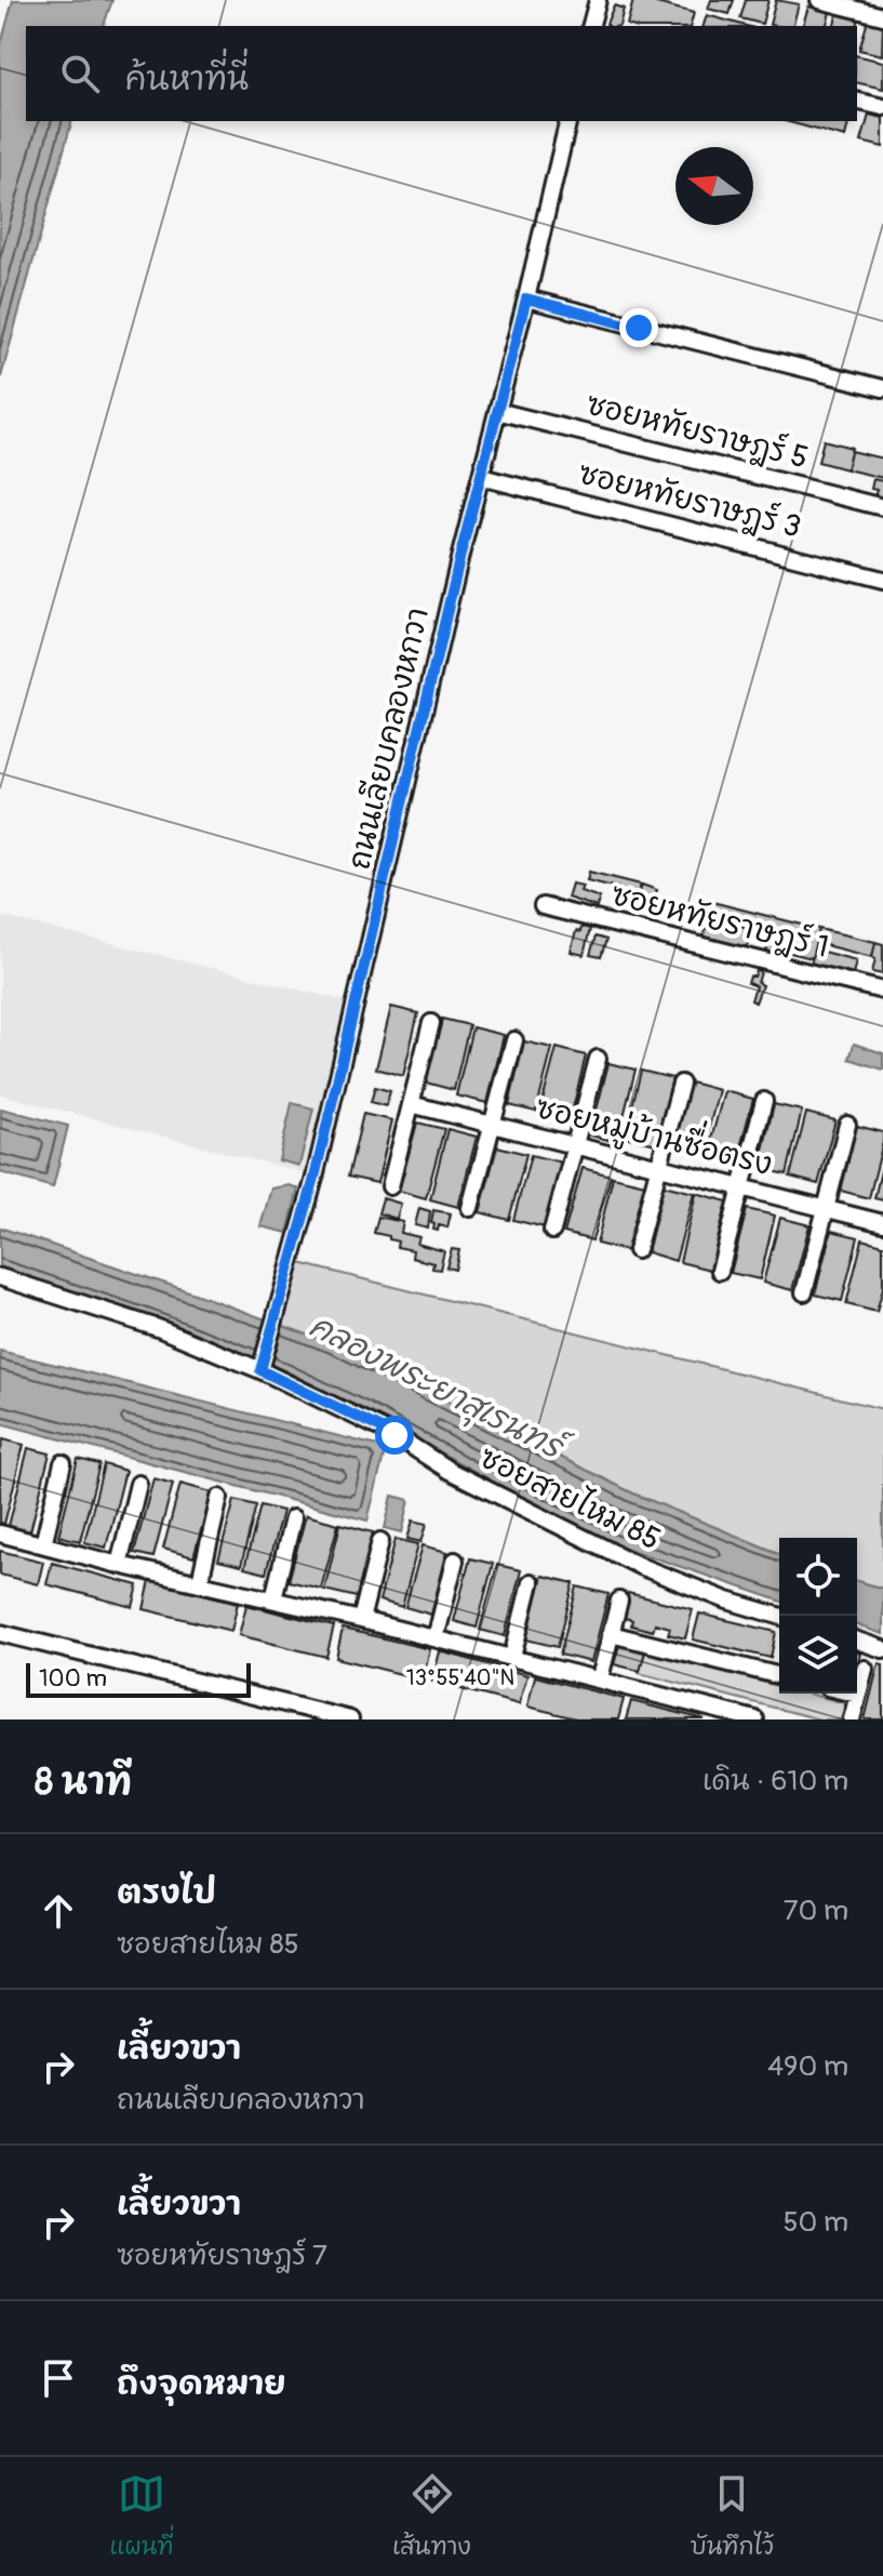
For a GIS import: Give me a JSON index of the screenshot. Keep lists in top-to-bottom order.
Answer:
{
  "streets": {
    "street": [
      "ซอยหทัยราษฎร์ 5",
      "ซอยหทัยราษฎร์ 3",
      "ถนนเลียบคลองหกวา",
      "ซอยหทัยราษฎร์ 1",
      "ซอยหมู่บ้านซื่อตรง",
      "ซอยสายไหม 85"
    ]
  },
  "crossings": [
    ["ซอยหทัยราษฎร์ 5", "ถนนเลียบคลองหกวา"],
    ["ซอยหทัยราษฎร์ 3", "ถนนเลียบคลองหกวา"],
    ["ถนนเลียบคลองหกวา", "ซอยสายไหม 85"]
  ],
  "water": ["คลองพระยาสุเรนทร์"],
  "scale_bar": "100 m",
  "north": "left",
  "page": {
    "search": "ค้นหาที่นี่",
    "scale": "100 m",
    "heading": ["8 นาที", "เดิน · 610 m"],
    "list": [
      ["ตรงไป", "ซอยสายไหม 85", "70 m"],
      ["เลี้ยวขวา", "ถนนเลียบคลองหกวา", "490 m"],
      ["เลี้ยวขวา", "ซอยหทัยราษฎร์ 7", "50 m"],
      "ถึงจุดหมาย"
    ],
    "nav": ["แผนที่", "เส้นทาง", "บันทึกไว้"]
  },
  "coordinates": ["13°55'40\"N"]
}
